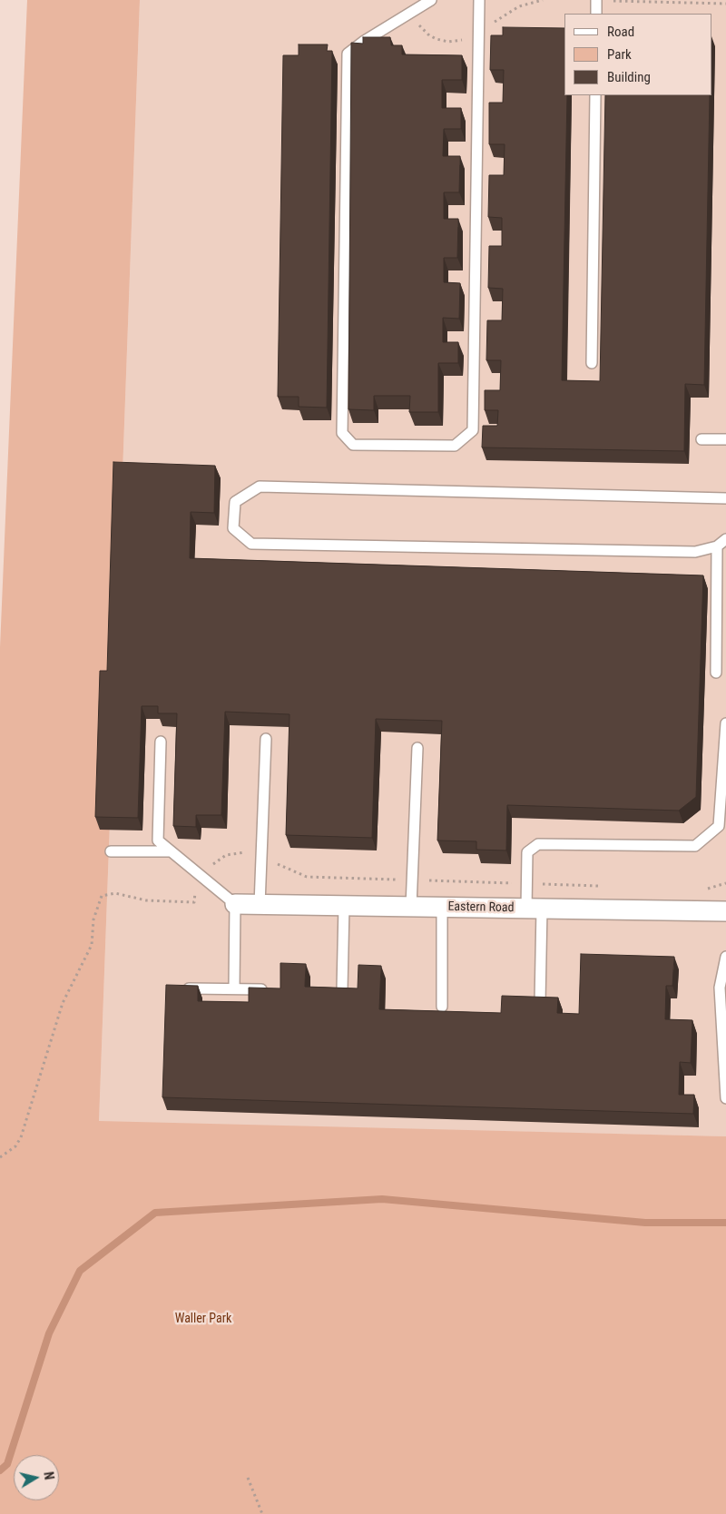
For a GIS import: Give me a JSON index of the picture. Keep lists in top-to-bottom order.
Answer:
{
  "streets": {
    "street": ["Eastern Road"]
  },
  "parks": ["Waller Park"],
  "legend": ["Road", "Park", "Building"],
  "north": "right"
}
